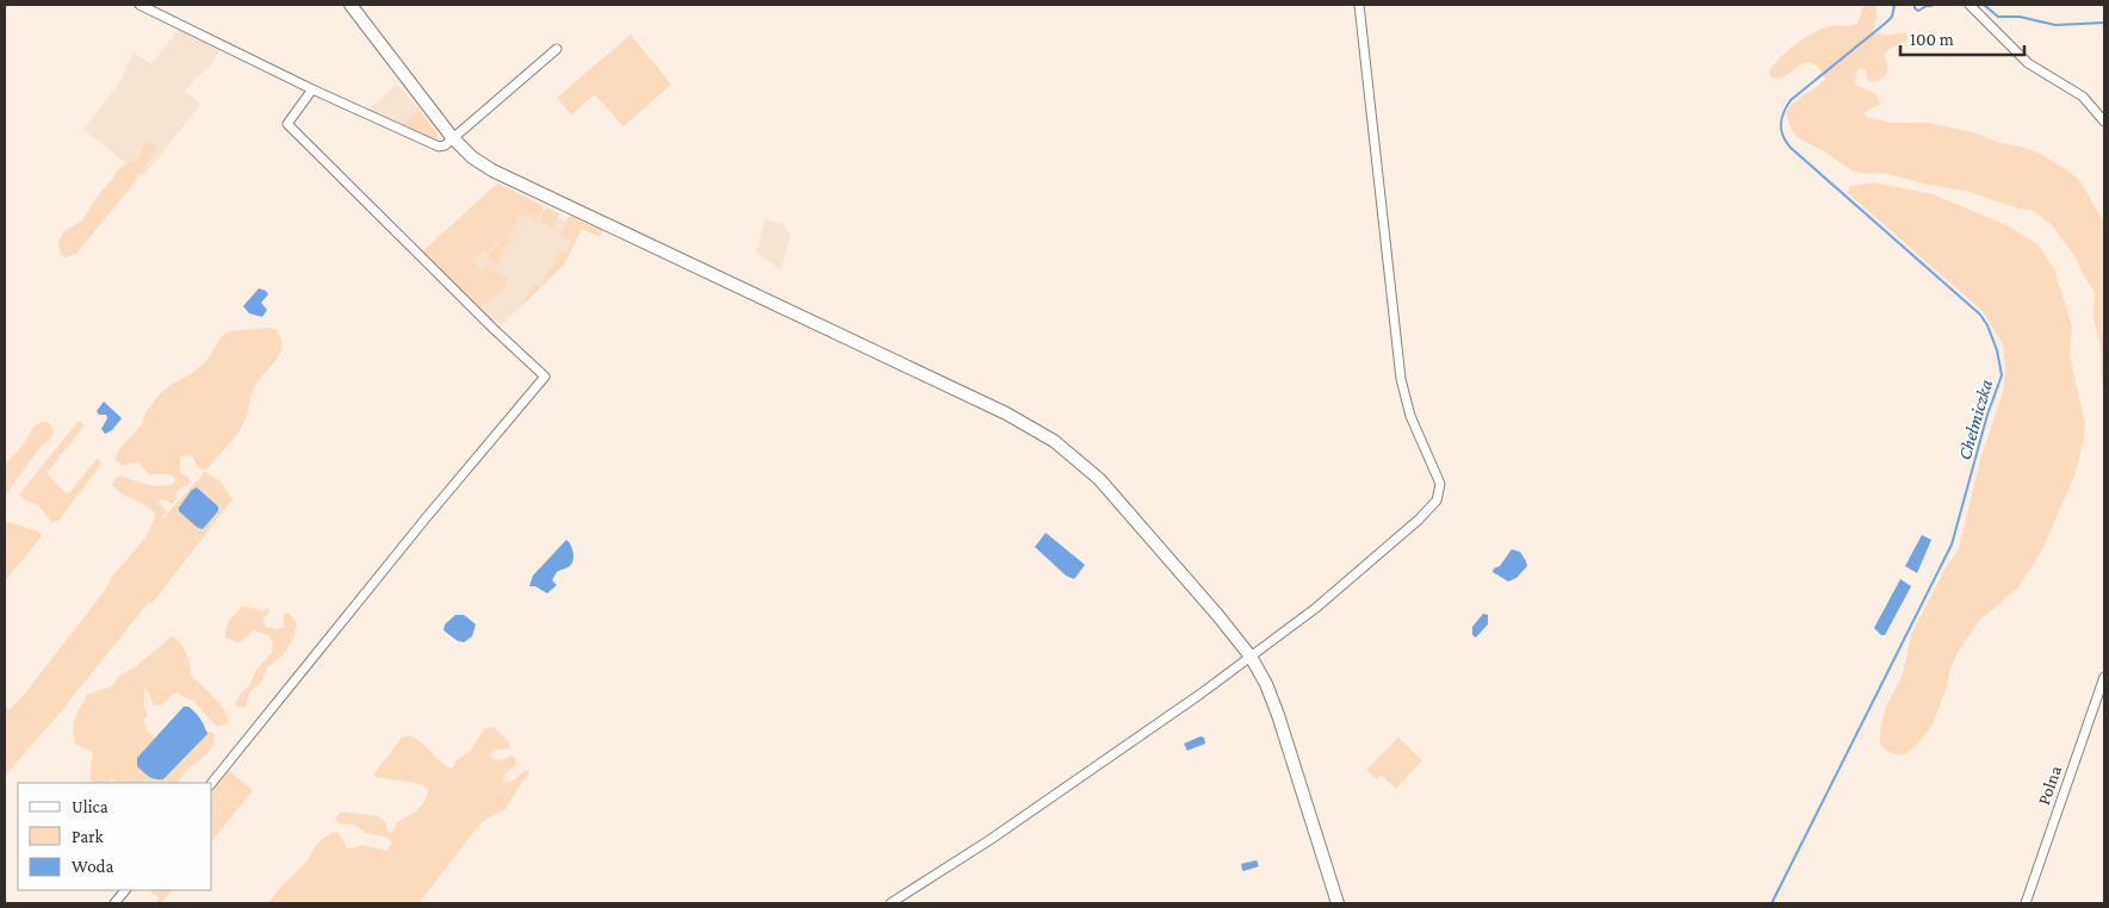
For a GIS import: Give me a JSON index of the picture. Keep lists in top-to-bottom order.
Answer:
{
  "streets": {
    "street": ["Polna"]
  },
  "water": ["Chełmiczka"],
  "legend": ["Ulica", "Park", "Woda"],
  "scale_bar": "100 m"
}
